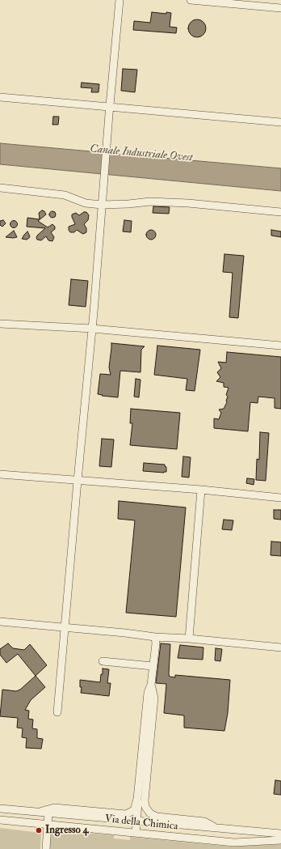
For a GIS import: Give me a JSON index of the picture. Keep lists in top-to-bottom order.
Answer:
{
  "streets": {
    "lane": ["Via della Chimica"]
  },
  "water": ["Canale Industriale Ovest"],
  "places": ["Ingresso 4"]
}
